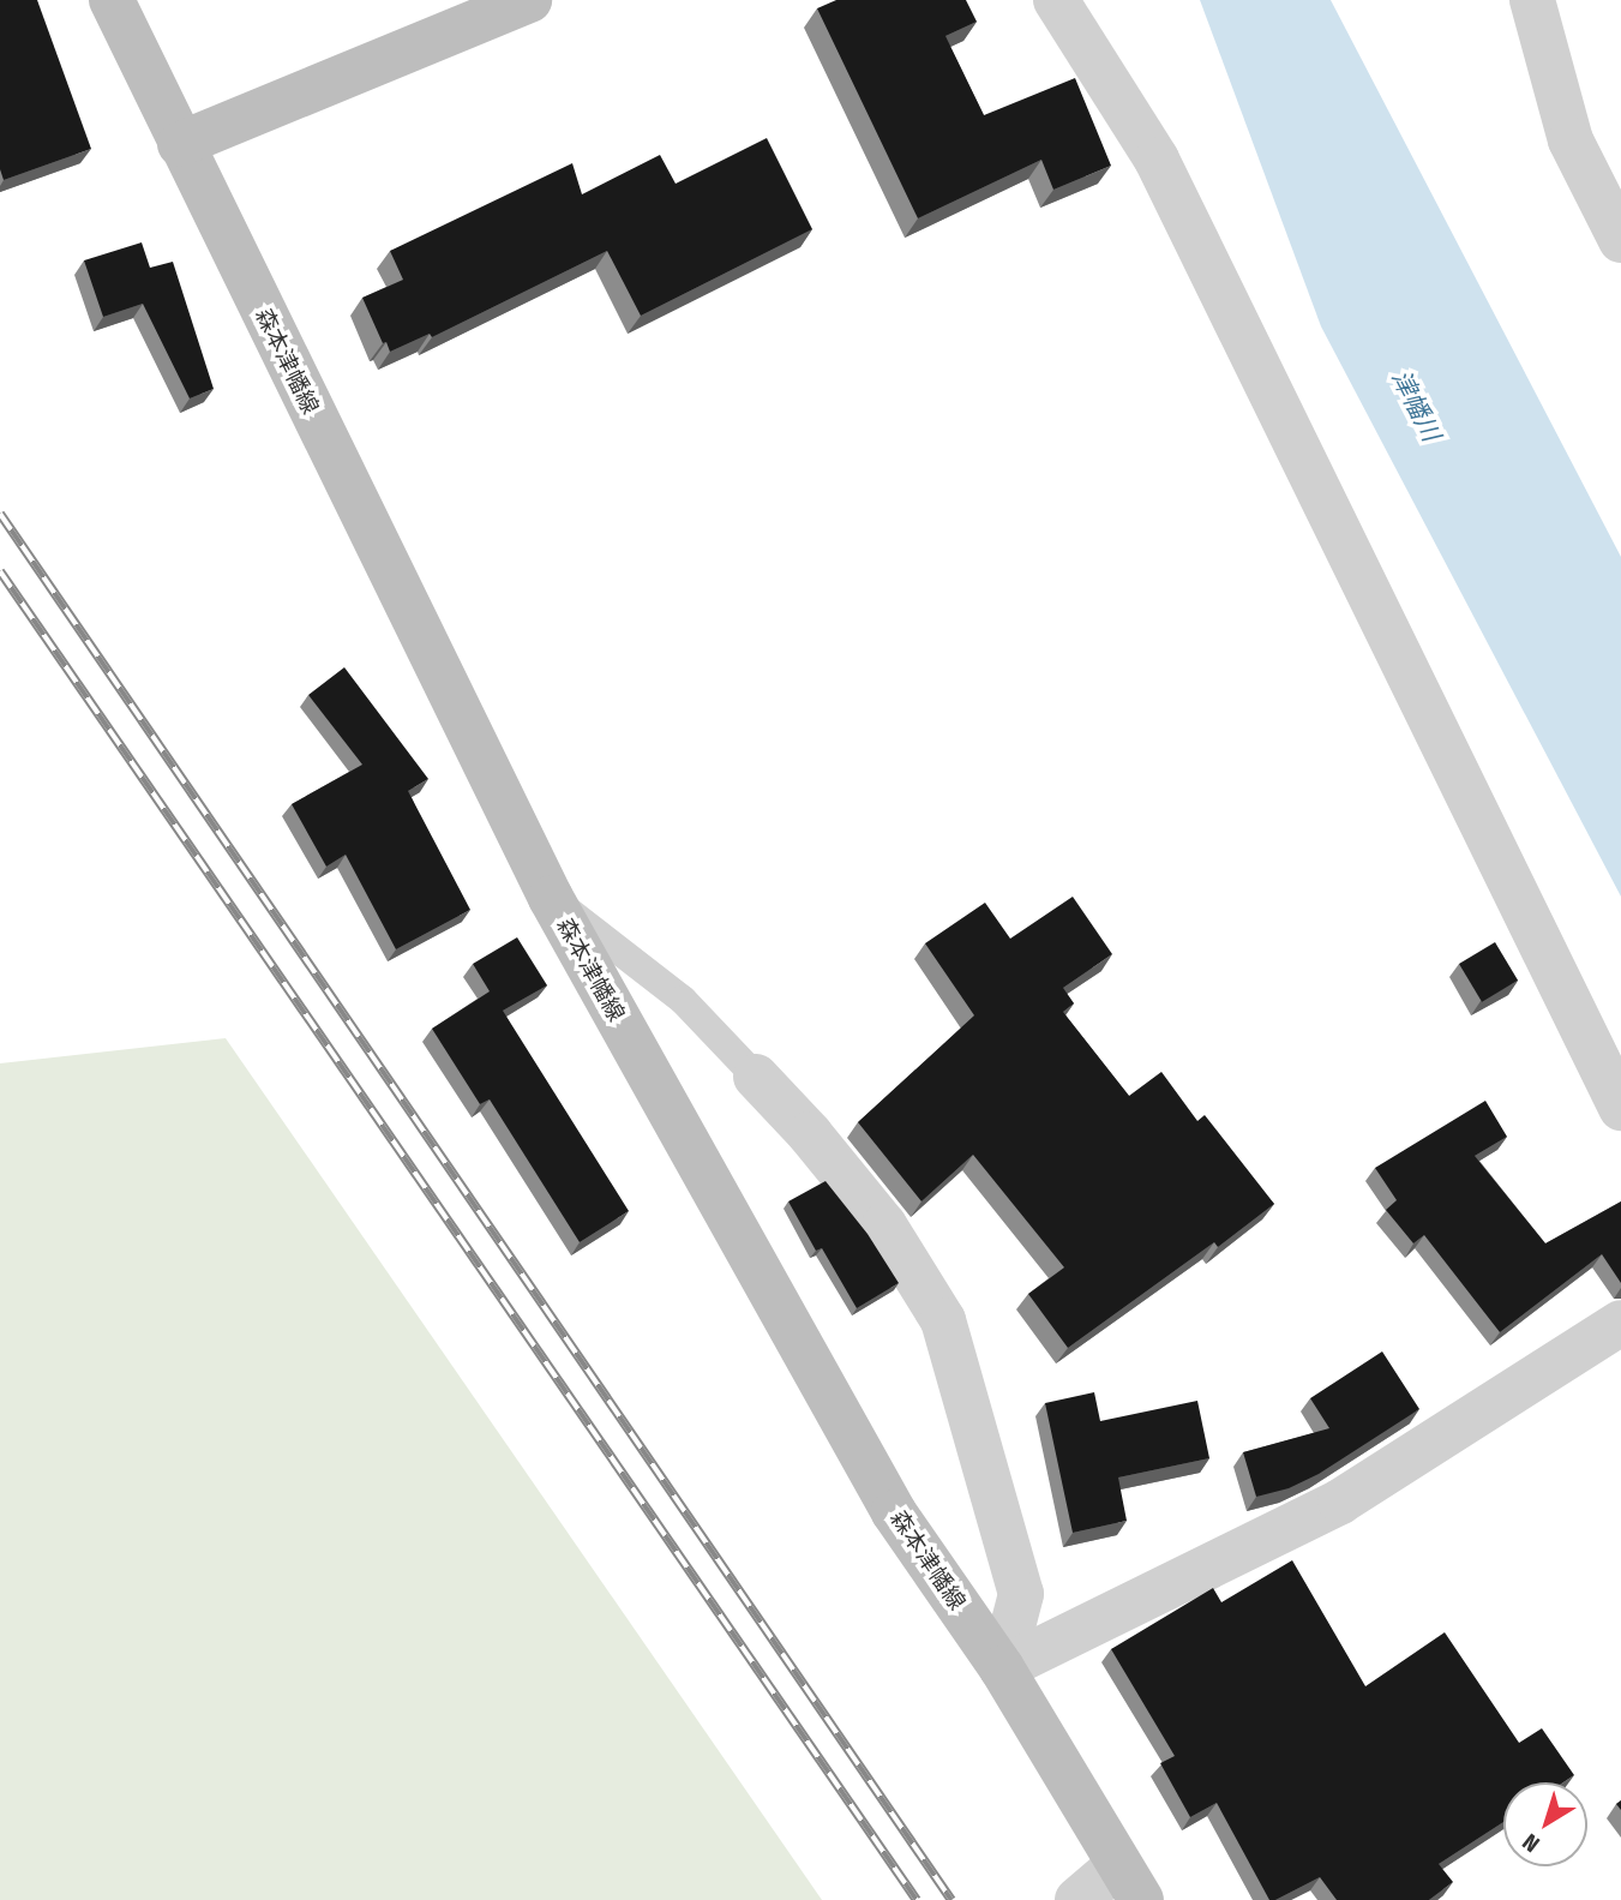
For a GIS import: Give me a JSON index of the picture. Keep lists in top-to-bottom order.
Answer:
{
  "streets": {
    "main road": ["森本津幡線"]
  },
  "water": ["津幡川"],
  "north": "bottom left"
}
